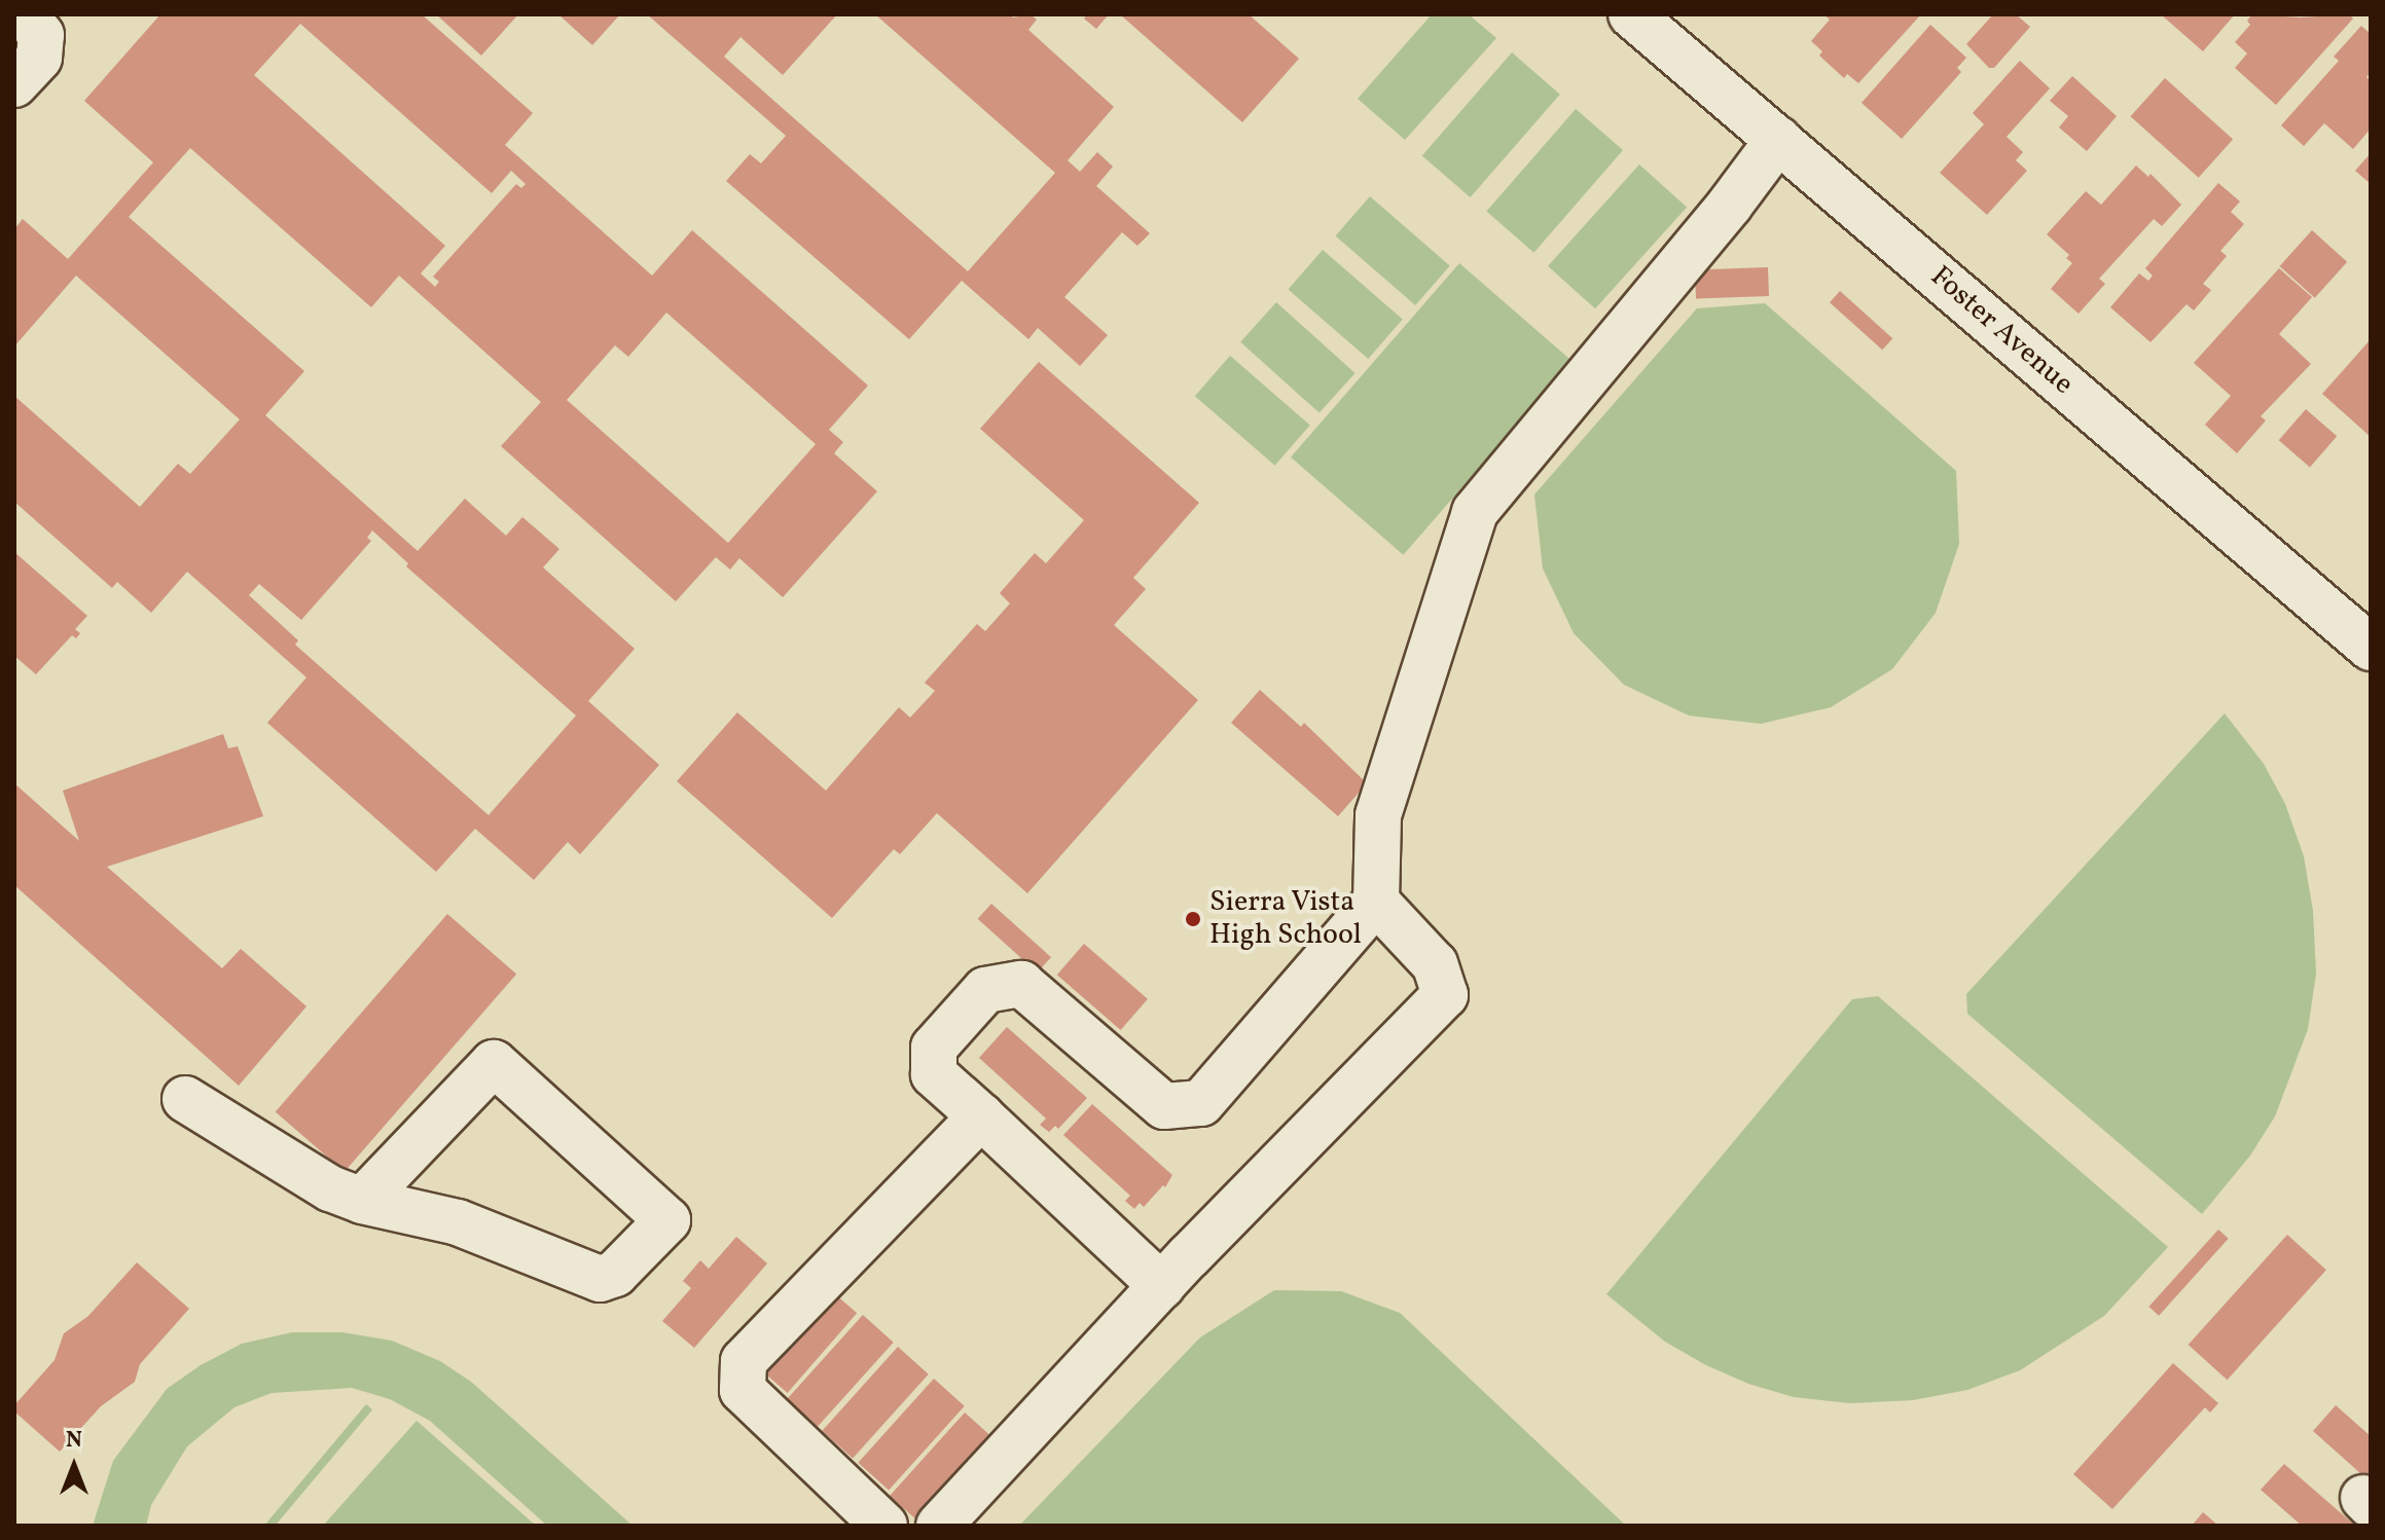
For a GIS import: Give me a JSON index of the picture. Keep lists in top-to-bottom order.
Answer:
{
  "streets": {
    "street": ["Foster Avenue"]
  },
  "places": ["Sierra Vista High School"],
  "north": "top"
}
